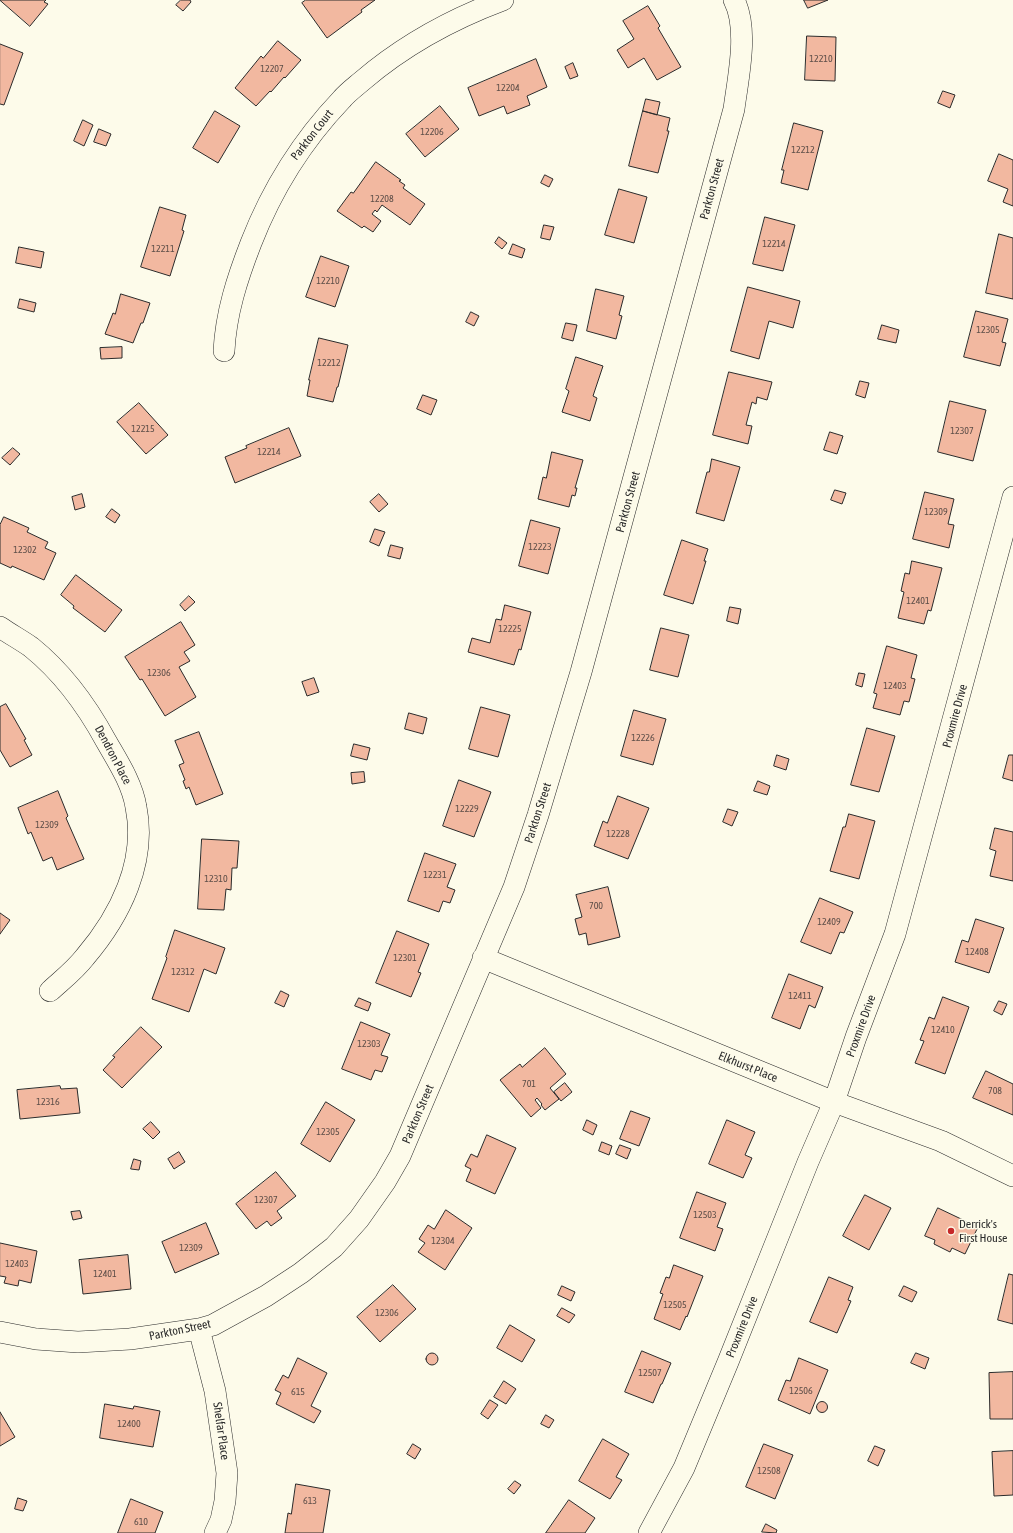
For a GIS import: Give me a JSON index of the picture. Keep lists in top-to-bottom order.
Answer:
{
  "streets": {
    "street": [
      "Parkton Court",
      "Parkton Street",
      "Proxmire Drive",
      "Dendron Place",
      "Elkhurst Place",
      "Shelfar Place"
    ]
  },
  "crossings": [
    ["Parkton Street", "Elkhurst Place"],
    ["Parkton Street", "Shelfar Place"],
    ["Proxmire Drive", "Elkhurst Place"]
  ],
  "places": ["Derrick's First House"],
  "house_numbers": [
    "12210",
    "12207",
    "12204",
    "12206",
    "12212",
    "12208",
    "12214",
    "12211",
    "12210",
    "12305",
    "12212",
    "12215",
    "12307",
    "12214",
    "12309",
    "12223",
    "12302",
    "12401",
    "12225",
    "12306",
    "12403",
    "12226",
    "12229",
    "12309",
    "12228",
    "12231",
    "12310",
    "700",
    "12409",
    "12408",
    "12301",
    "12312",
    "12411",
    "12410",
    "12303",
    "701",
    "708",
    "12316",
    "12305",
    "12307",
    "12503",
    "12304",
    "12309",
    "12403",
    "12401",
    "12505",
    "12306",
    "12507",
    "12506",
    "615",
    "12400",
    "12508",
    "613",
    "610"
  ]
}
